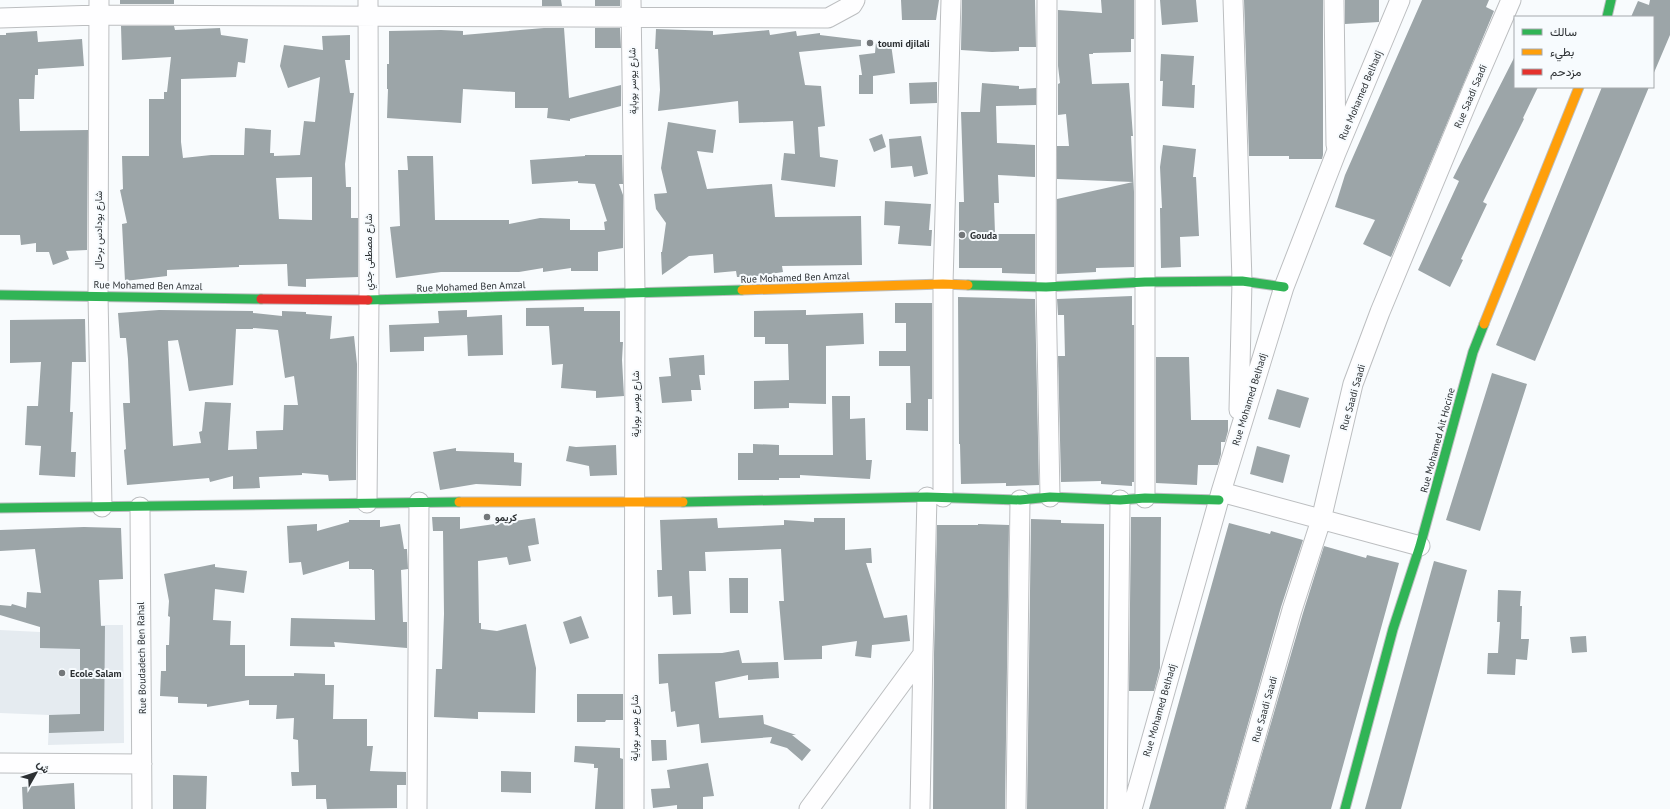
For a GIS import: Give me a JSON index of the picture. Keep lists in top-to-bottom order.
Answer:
{
  "streets": {
    "street": [
      "شارع يوسر بوباية",
      "Rue Mohamed Belhadj",
      "Rue Saadi Saadi",
      "شارع بودادس برحال",
      "شارع مصطفى جدي",
      "Rue Mohamed Ben Amzal",
      "Rue Mohamed Ait Hocine",
      "Rue Boudadech Ben Rahal"
    ]
  },
  "crossings": [
    ["شارع يوسر بوباية", "Rue Mohamed Ben Amzal"],
    ["Rue Mohamed Belhadj", "Rue Mohamed Ben Amzal"],
    ["شارع بودادس برحال", "Rue Mohamed Ben Amzal"],
    ["شارع مصطفى جدي", "Rue Mohamed Ben Amzal"]
  ],
  "places": [
    "toumi djilali",
    "Gouda",
    "كريمو",
    "Ecole Salam"
  ],
  "legend": ["سالك", "بطيء", "مزدحم"],
  "north": "top right"
}
